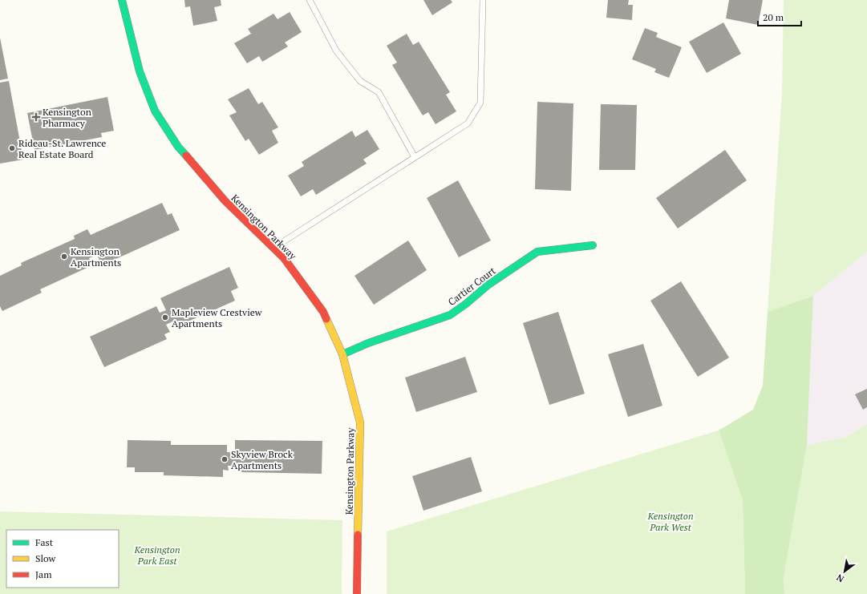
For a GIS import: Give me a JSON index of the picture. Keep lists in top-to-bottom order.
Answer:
{
  "streets": {
    "street": ["Kensington Parkway", "Cartier Court"]
  },
  "crossings": [
    ["Kensington Parkway", "Cartier Court"]
  ],
  "parks": ["Kensington Park West", "Kensington Park East"],
  "places": {
    "health": ["Kensington Pharmacy"],
    "other": [
      "Rideau-St. Lawrence Real Estate Board",
      "Kensington Apartments",
      "Mapleview Crestview Apartments",
      "Skyview Brock Apartments"
    ]
  },
  "legend": ["Fast", "Slow", "Jam"],
  "scale_bar": "20 m",
  "north": "bottom left"
}
